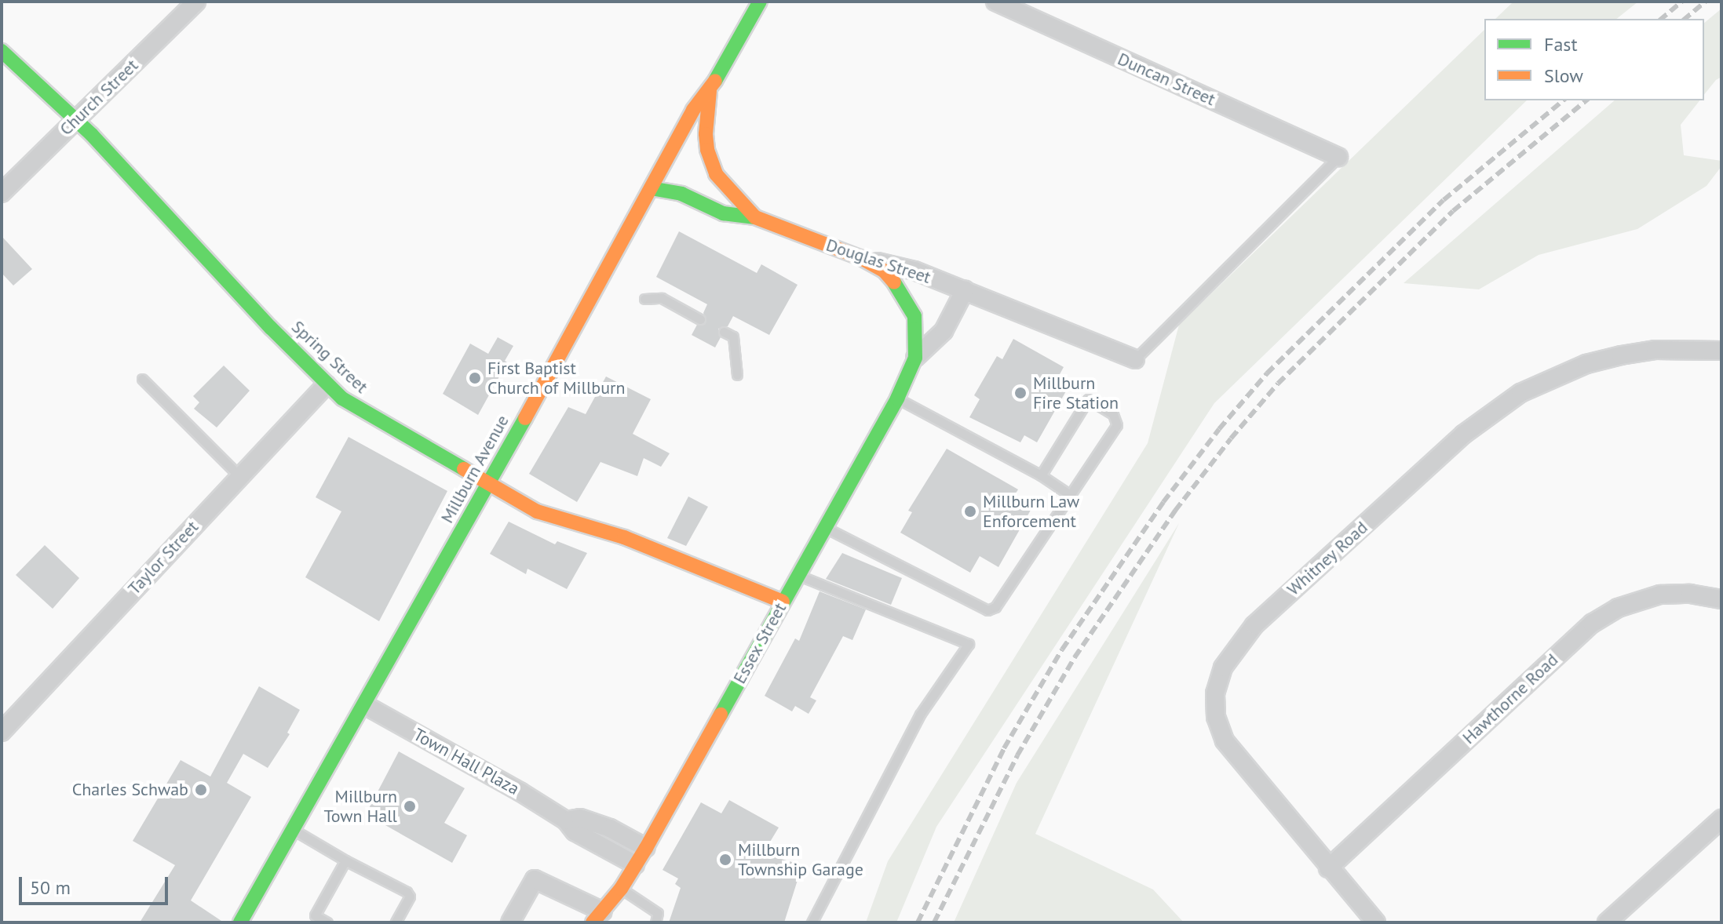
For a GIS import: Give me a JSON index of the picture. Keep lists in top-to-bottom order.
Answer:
{
  "streets": {
    "main road": [
      "Douglas Street",
      "Spring Street",
      "Millburn Avenue",
      "Essex Street"
    ],
    "street": [
      "Duncan Street",
      "Church Street",
      "Taylor Street",
      "Whitney Road",
      "Hawthorne Road",
      "Town Hall Plaza"
    ]
  },
  "crossings": [
    ["Church Street", "Spring Street"],
    ["Douglas Street", "Millburn Avenue"],
    ["Douglas Street", "Essex Street"],
    ["Spring Street", "Millburn Avenue"],
    ["Spring Street", "Taylor Street"],
    ["Spring Street", "Essex Street"],
    ["Millburn Avenue", "Town Hall Plaza"],
    ["Whitney Road", "Hawthorne Road"],
    ["Essex Street", "Town Hall Plaza"]
  ],
  "places": [
    "First Baptist Church of Millburn",
    "Millburn Fire Station",
    "Millburn Law Enforcement",
    "Charles Schwab",
    "Millburn Town Hall",
    "Millburn Township Garage"
  ],
  "legend": ["Fast", "Slow"],
  "scale_bar": "50 m"
}
